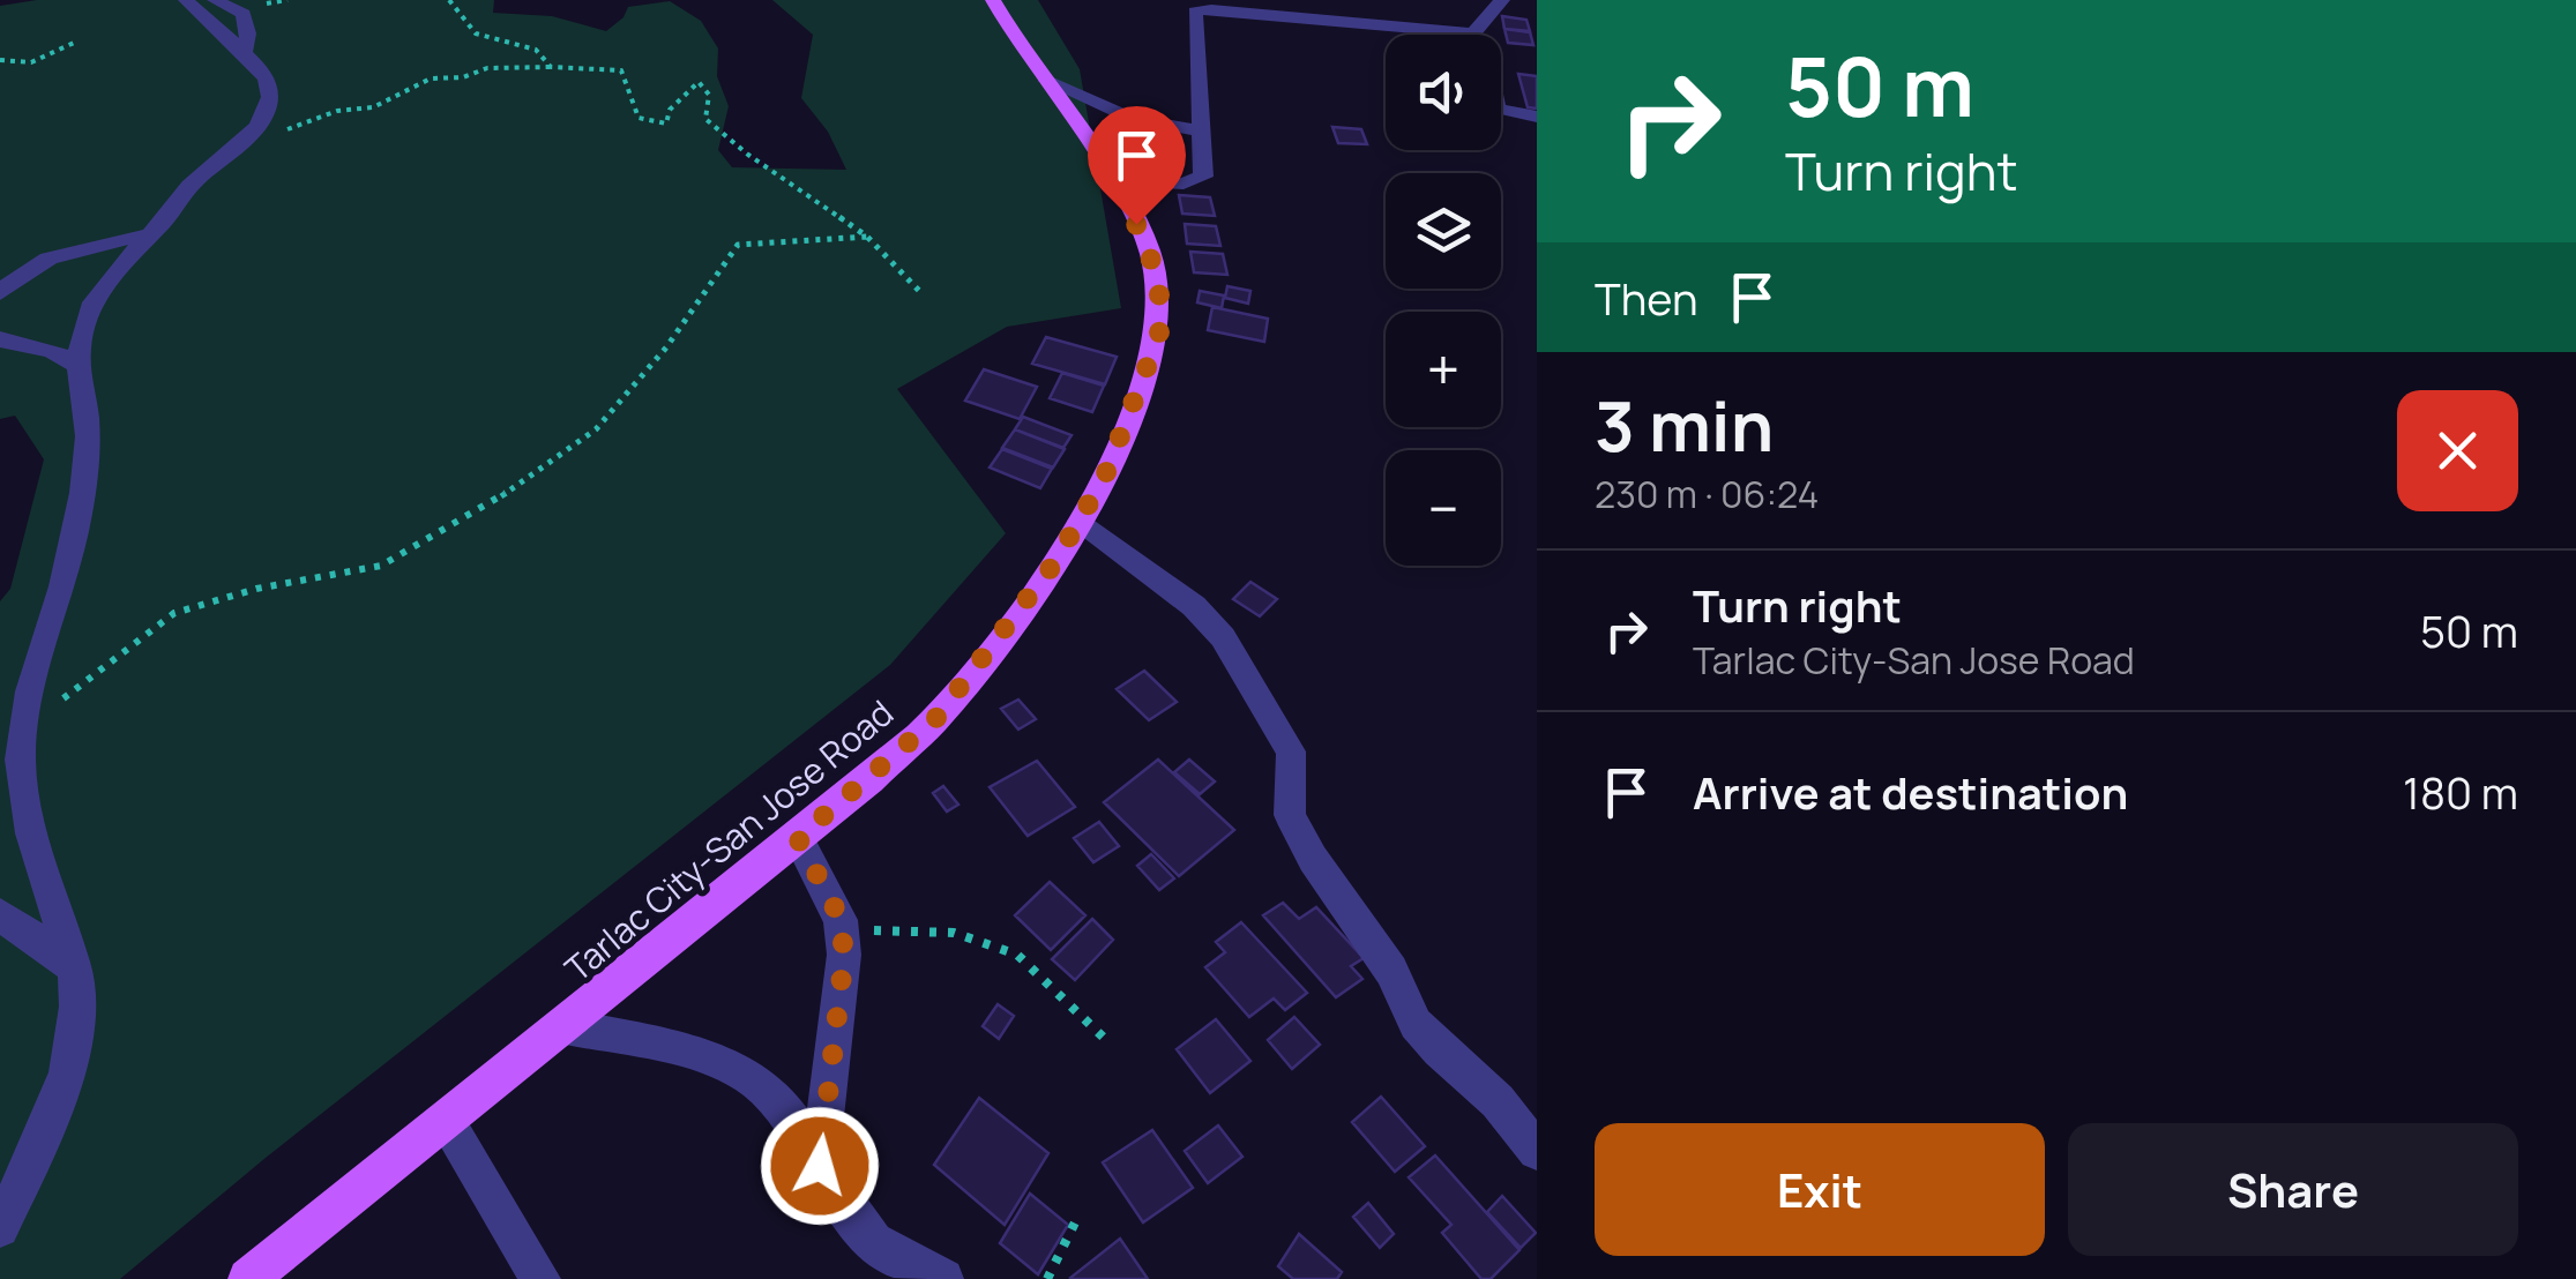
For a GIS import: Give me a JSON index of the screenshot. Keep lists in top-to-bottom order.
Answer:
{
  "streets": {
    "main road": ["Tarlac City-San Jose Road"]
  },
  "page": {
    "turn": ["50 m", "Turn right"],
    "map_buttons": ["+", "−"],
    "then": "Then",
    "heading": ["3 min", "230 m · 06:24"],
    "list": [
      {
        "name": "Turn right",
        "note": "Tarlac City-San Jose Road",
        "value": "50 m"
      },
      {
        "name": "Arrive at destination",
        "value": "180 m"
      }
    ],
    "buttons": ["Exit", "Share"]
  }
}
